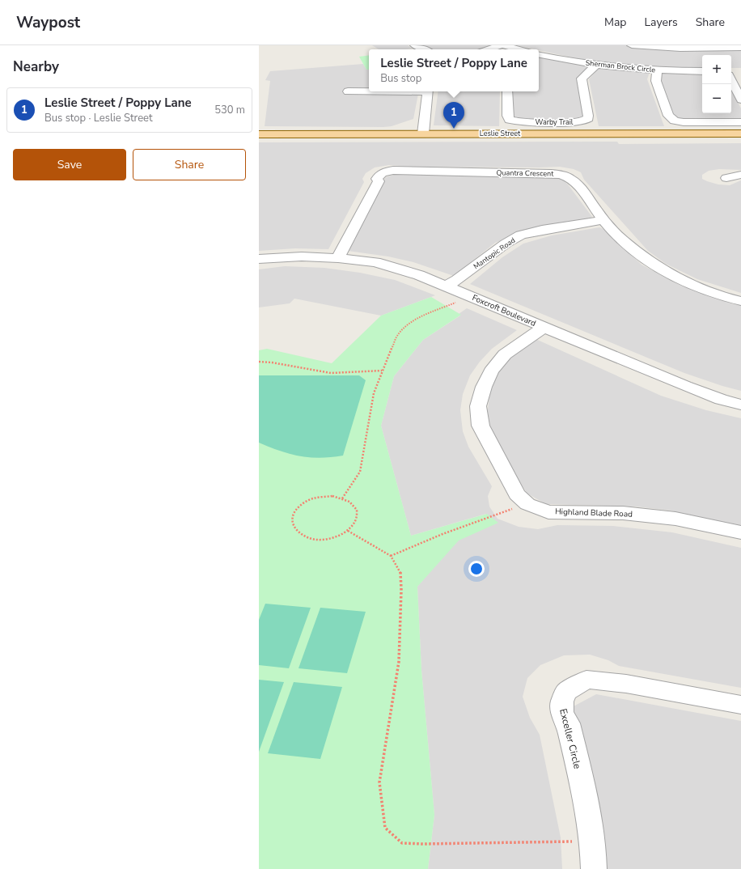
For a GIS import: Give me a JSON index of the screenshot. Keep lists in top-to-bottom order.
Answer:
{
  "streets": {
    "main road": ["Leslie Street"],
    "street": [
      "Sherman Brock Circle",
      "Warby Trail",
      "Quantra Crescent",
      "Mantopic Road",
      "Foxcroft Boulevard",
      "Highland Blade Road",
      "Exceller Circle"
    ]
  },
  "crossings": [
    ["Sherman Brock Circle", "Warby Trail"],
    ["Quantra Crescent", "Mantopic Road"],
    ["Quantra Crescent", "Foxcroft Boulevard"],
    ["Mantopic Road", "Foxcroft Boulevard"],
    ["Foxcroft Boulevard", "Highland Blade Road"]
  ],
  "page": {
    "header": "Waypost",
    "nav": ["Map", "Layers", "Share"],
    "heading": "Nearby",
    "popup": ["Leslie Street / Poppy Lane", "Bus stop"],
    "map_buttons": ["+", "−"],
    "list": [
      {
        "mark": "1",
        "name": "Leslie Street / Poppy Lane",
        "note": "Bus stop · Leslie Street",
        "value": "530 m"
      }
    ],
    "pins": "1",
    "buttons": ["Save", "Share"]
  }
}
